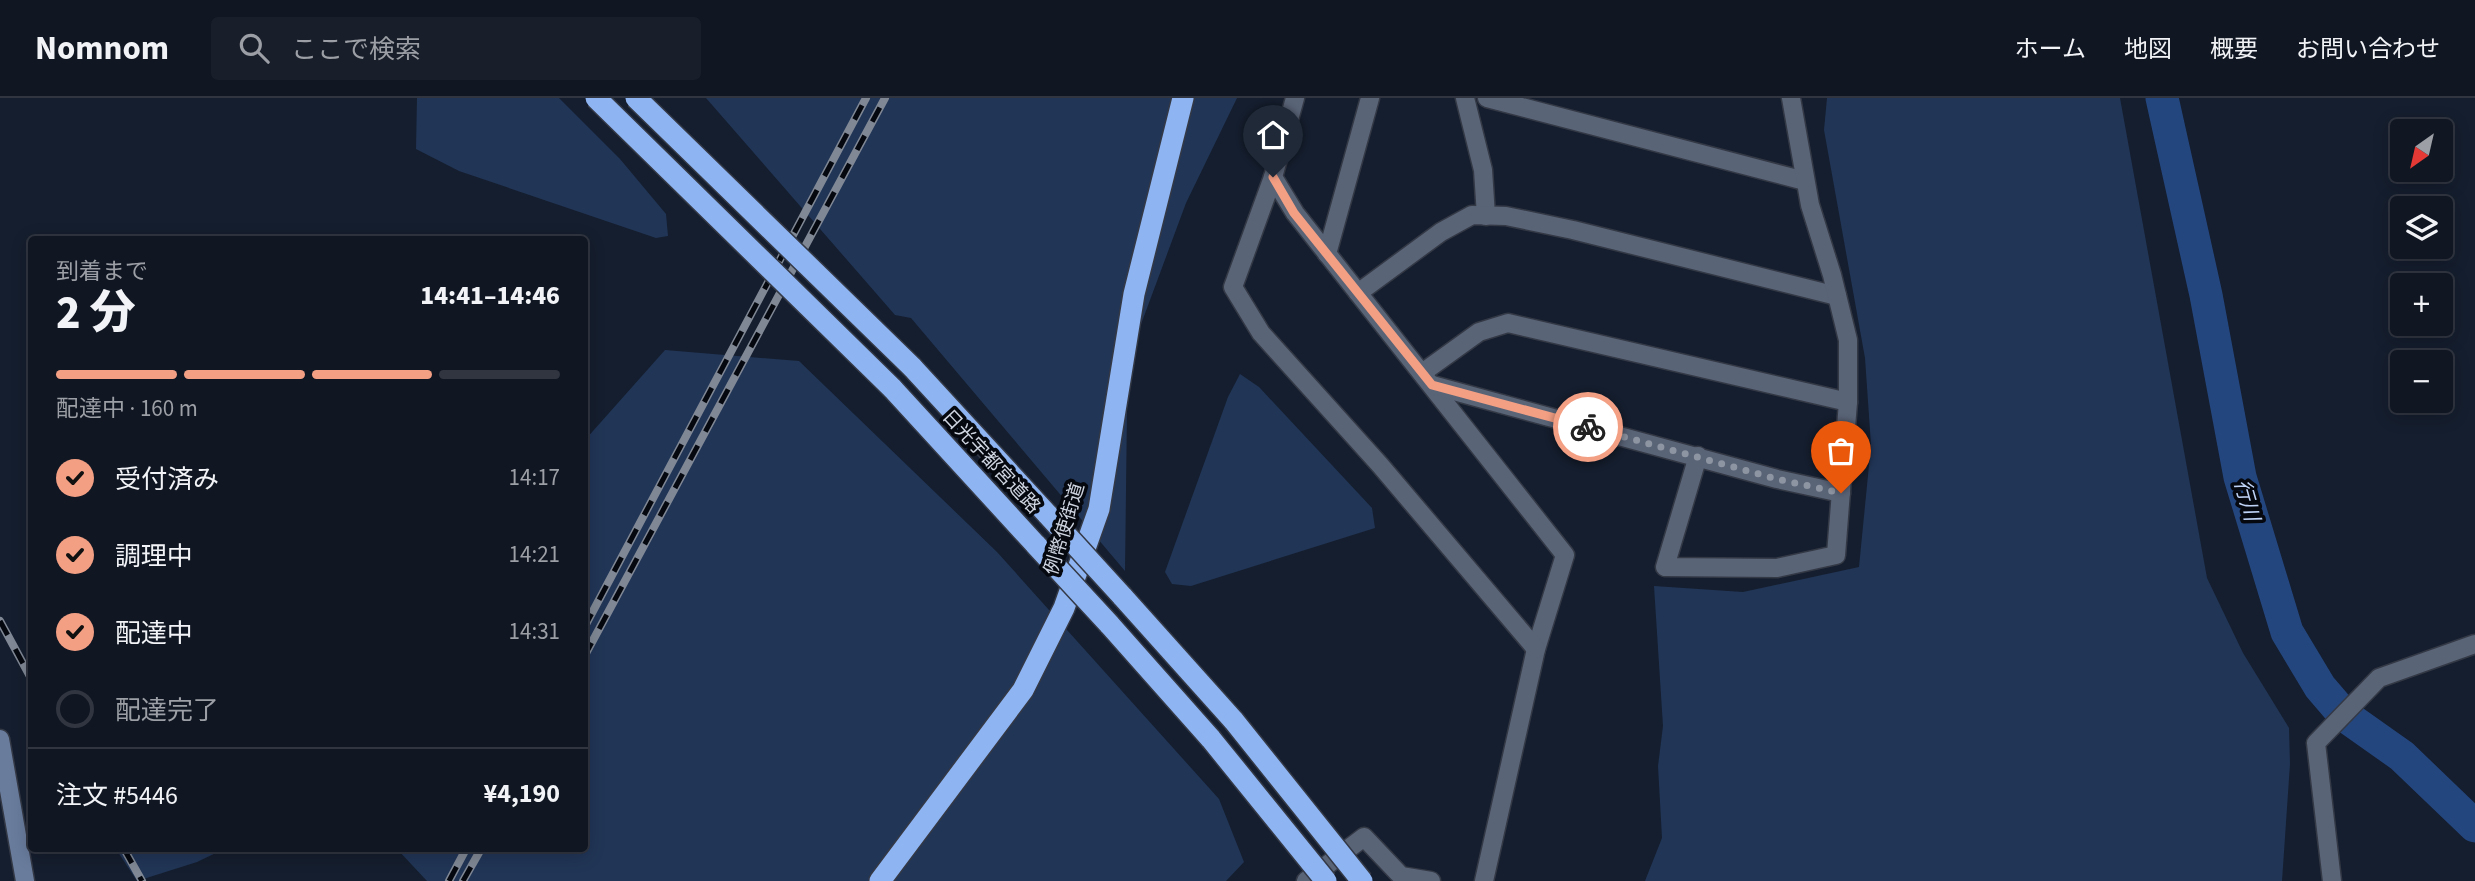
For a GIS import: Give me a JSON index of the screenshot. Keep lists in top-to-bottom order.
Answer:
{
  "streets": {
    "highway": ["日光宇都宮道路", "例幣使街道"]
  },
  "water": ["行川"],
  "north": "bottom left",
  "page": {
    "header": "Nomnom",
    "search": "ここで検索",
    "nav": [
      "ホーム",
      "地図",
      "概要",
      "お問い合わせ"
    ],
    "map_buttons": ["+", "−"],
    "heading": ["2 分", "到着まで", "14:41–14:46"],
    "panel": ["注文 #5446", "¥4,190"],
    "bar": "配達中 · 160 m",
    "list": [
      ["受付済み", "14:17"],
      ["調理中", "14:21"],
      ["配達中", "14:31"],
      "配達完了"
    ]
  }
}
